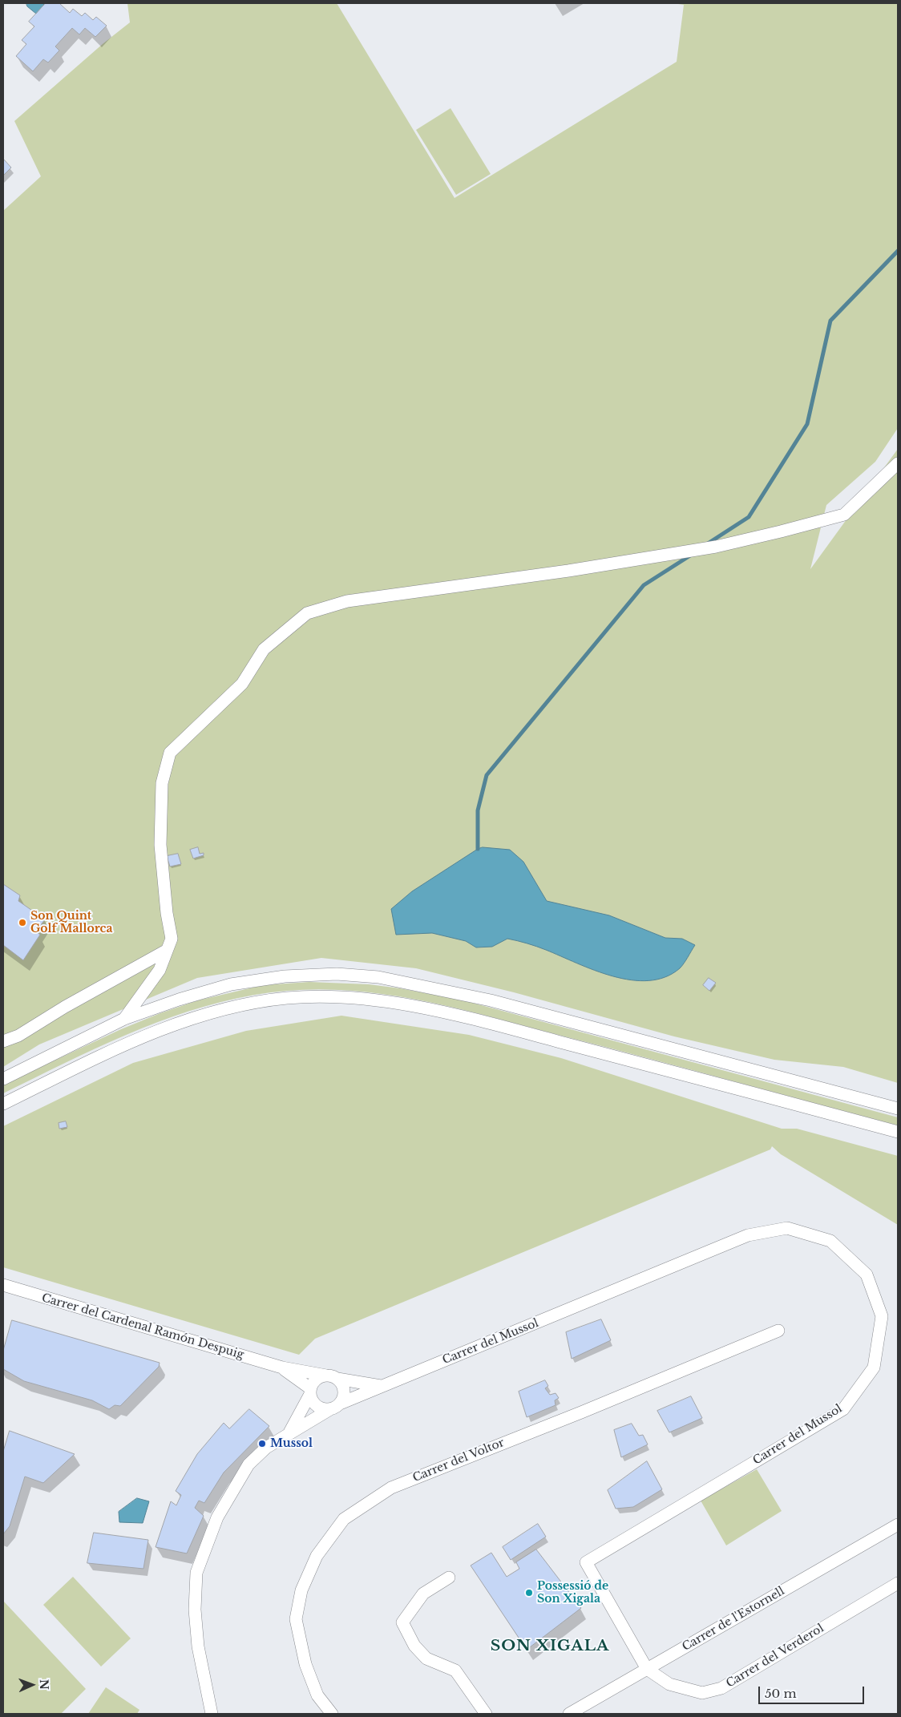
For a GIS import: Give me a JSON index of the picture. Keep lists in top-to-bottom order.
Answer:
{
  "streets": {
    "street": [
      "Carrer del Cardenal Ramón Despuig",
      "Carrer del Mussol",
      "Carrer del Voltor",
      "Carrer de l'Estornell",
      "Carrer del Verderol"
    ]
  },
  "crossings": [
    ["Carrer del Cardenal Ramón Despuig", "Carrer del Mussol"],
    ["Carrer del Mussol", "Carrer de l'Estornell"],
    ["Carrer del Mussol", "Carrer del Verderol"],
    ["Carrer de l'Estornell", "Carrer del Verderol"]
  ],
  "districts": ["SON XIGALA"],
  "places": ["Son Quint Golf Mallorca", "Mussol", "Possessió de Son Xigala"],
  "scale_bar": "50 m",
  "north": "right"
}
